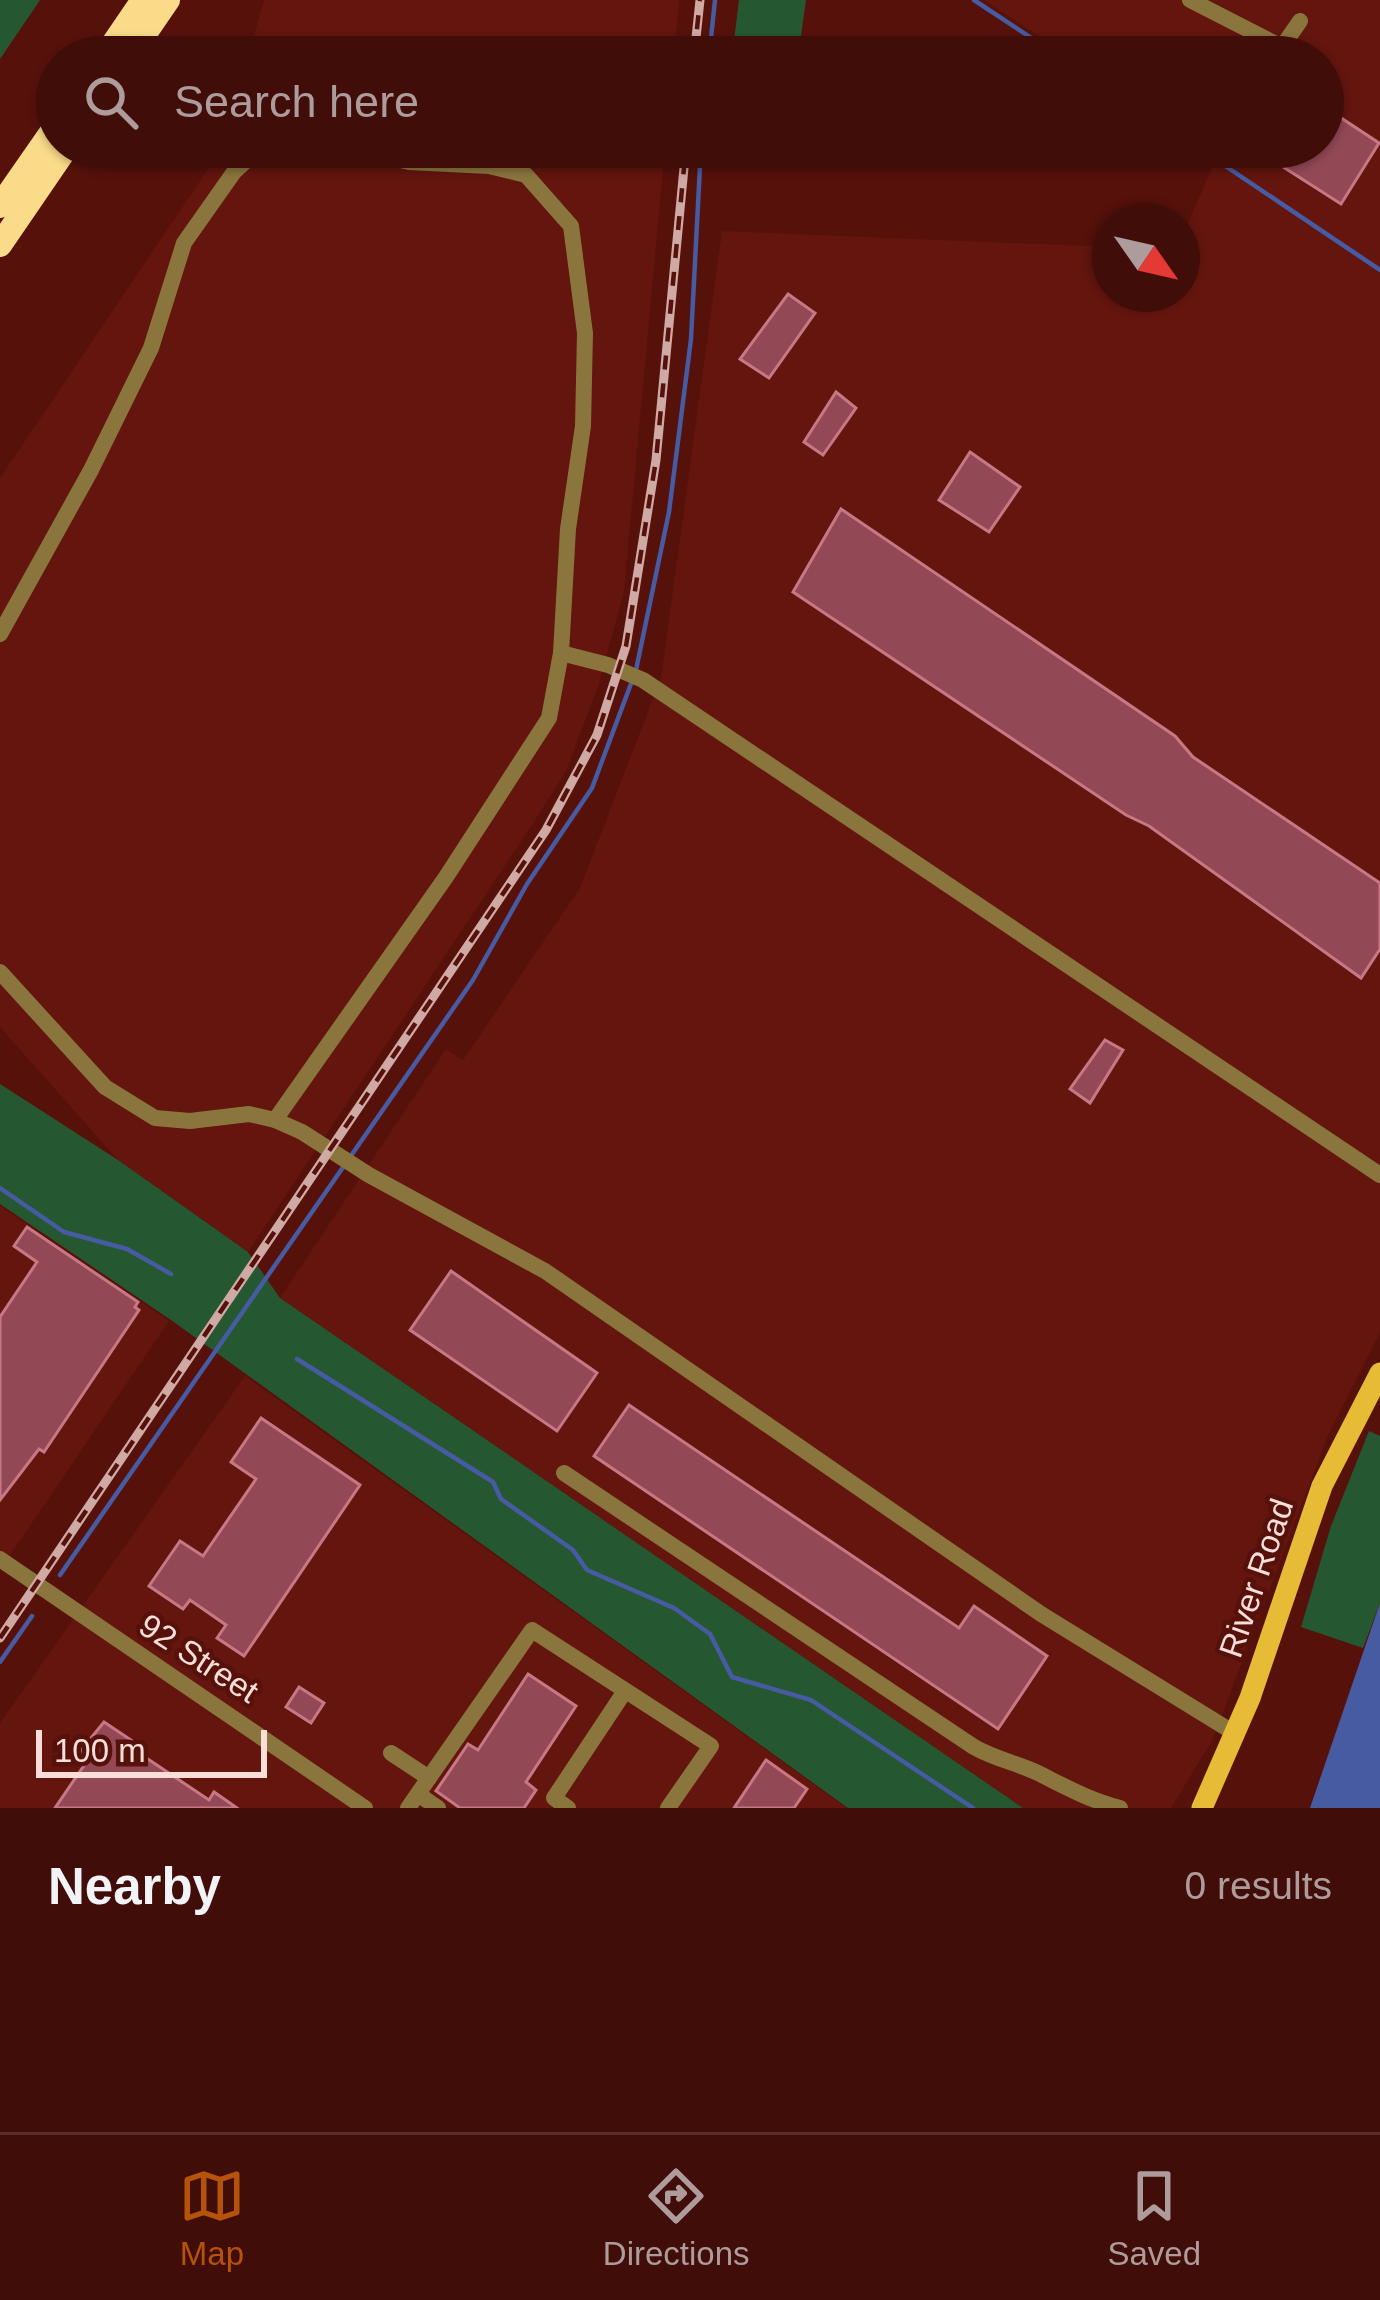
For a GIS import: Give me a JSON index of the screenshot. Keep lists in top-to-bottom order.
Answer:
{
  "streets": {
    "main road": ["River Road"],
    "street": ["92 Street"]
  },
  "scale_bar": "100 m",
  "north": "bottom right",
  "page": {
    "search": "Search here",
    "scale": "100 m",
    "heading": ["Nearby", "0 results"],
    "nav": ["Map", "Directions", "Saved"]
  }
}
